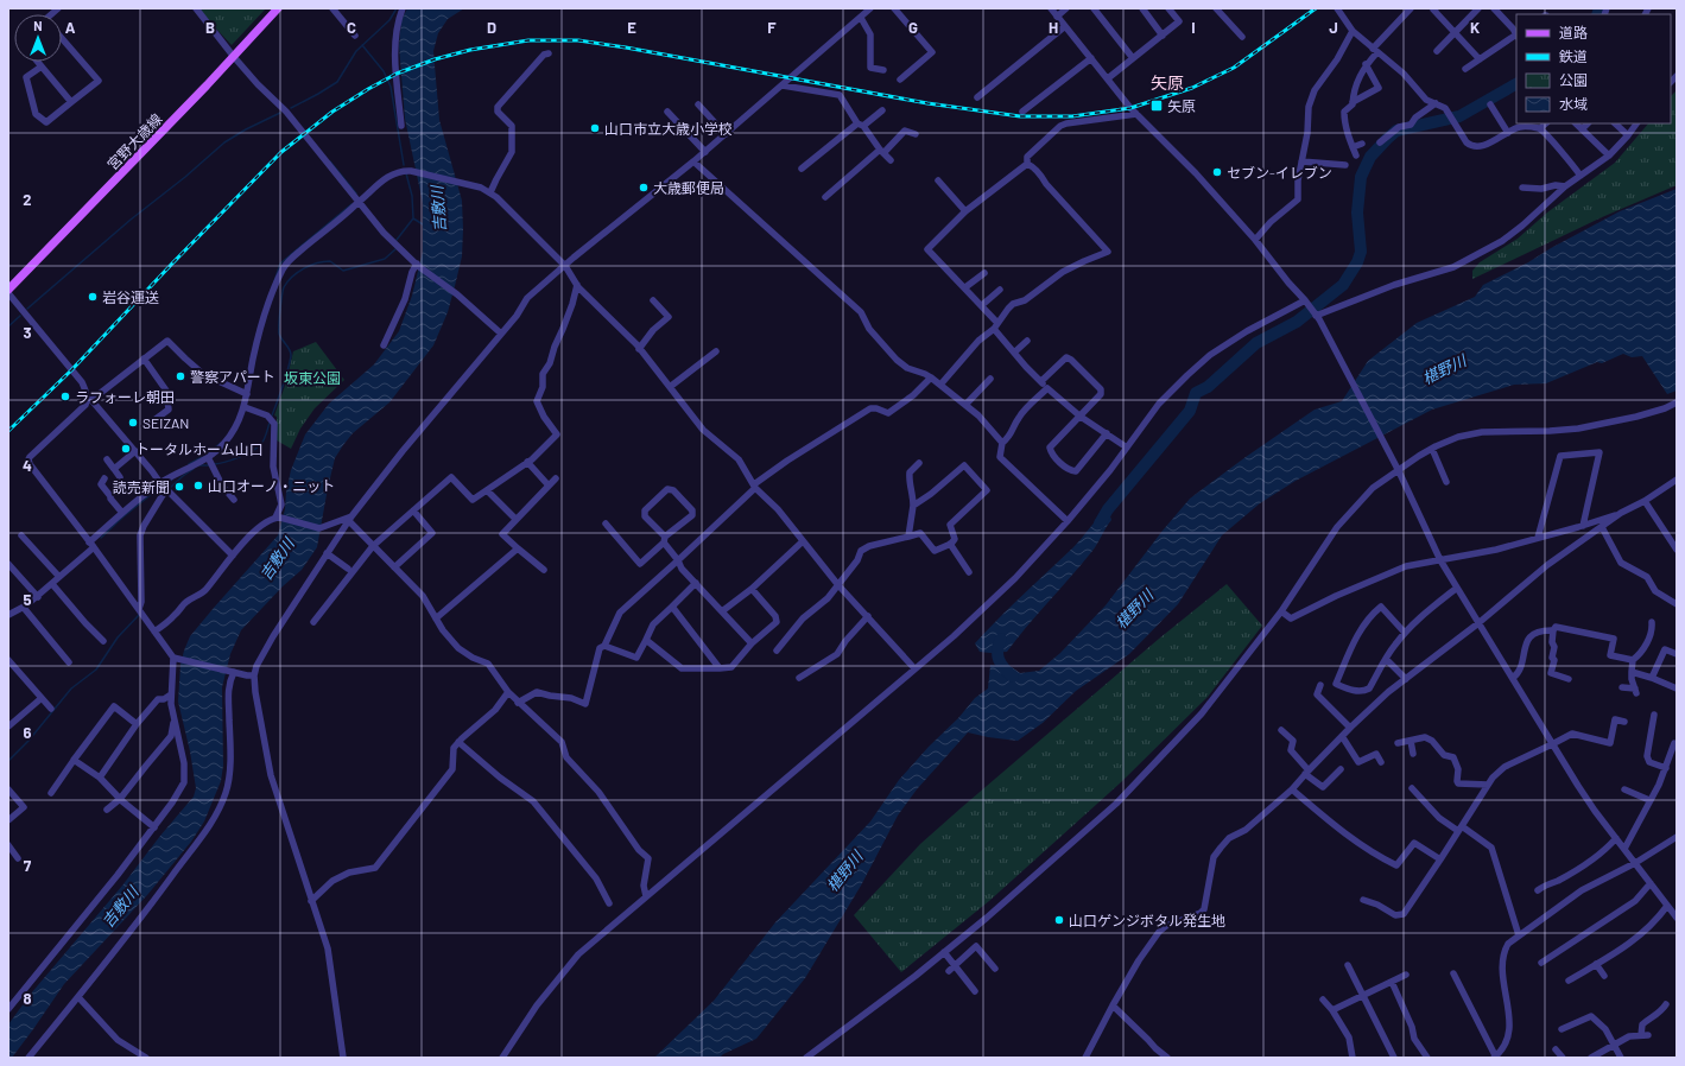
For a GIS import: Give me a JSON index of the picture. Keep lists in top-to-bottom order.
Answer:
{
  "streets": {
    "main road": ["宮野大歳線"]
  },
  "districts": ["矢原"],
  "water": ["吉敷川", "椹野川"],
  "parks": ["坂東公園"],
  "places": {
    "transit": ["矢原"],
    "other": [
      "山口市立大歳小学校",
      "セブン-イレブン",
      "大歳郵便局",
      "岩谷運送",
      "警察アパート",
      "ラフォーレ朝田",
      "SEIZAN",
      "トータルホーム山口",
      "山口オーノ・ニット",
      "読売新聞",
      "山口ゲンジボタル発生地"
    ]
  },
  "legend": [
    "道路",
    "鉄道",
    "公園",
    "水域"
  ],
  "north": "top",
  "grid": {
    "columns": [
      "A",
      "B",
      "C",
      "D",
      "E",
      "F",
      "G",
      "H",
      "I",
      "J",
      "K"
    ],
    "rows": [
      "2",
      "3",
      "4",
      "5",
      "6",
      "7",
      "8"
    ]
  }
}
